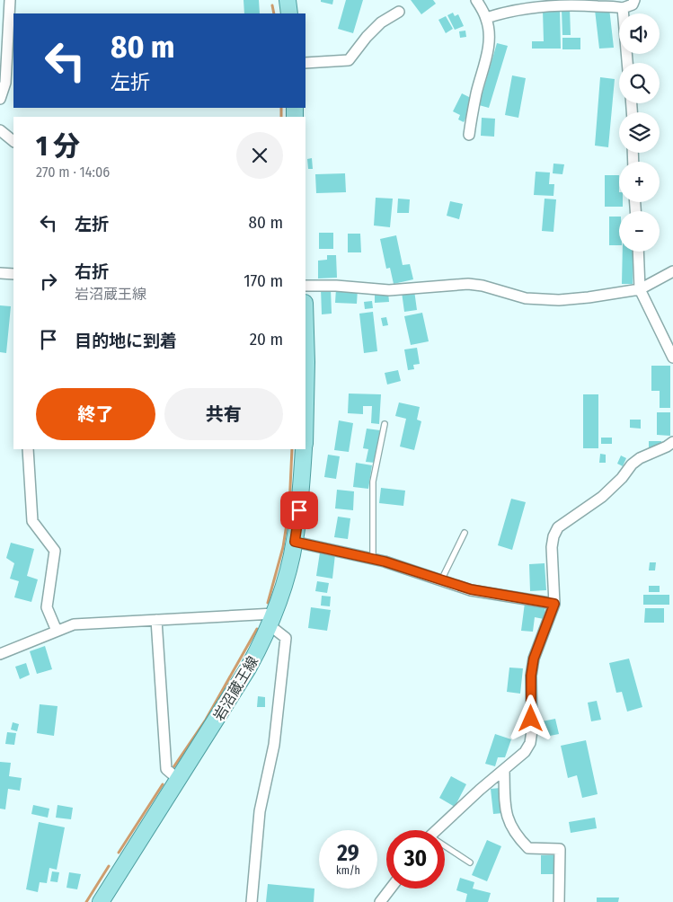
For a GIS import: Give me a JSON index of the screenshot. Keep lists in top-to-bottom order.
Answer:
{
  "streets": {
    "main road": ["岩沼蔵王線"]
  },
  "page": {
    "map_buttons": ["+", "−"],
    "turn": ["80 m", "左折"],
    "heading": ["1 分", "270 m · 14:06"],
    "list": [
      {
        "name": "左折",
        "value": "80 m"
      },
      {
        "name": "右折",
        "note": "岩沼蔵王線",
        "value": "170 m"
      },
      {
        "name": "目的地に到着",
        "value": "20 m"
      }
    ],
    "buttons": ["終了", "共有"],
    "speed": "29 km/h",
    "limit": "30"
  }
}
